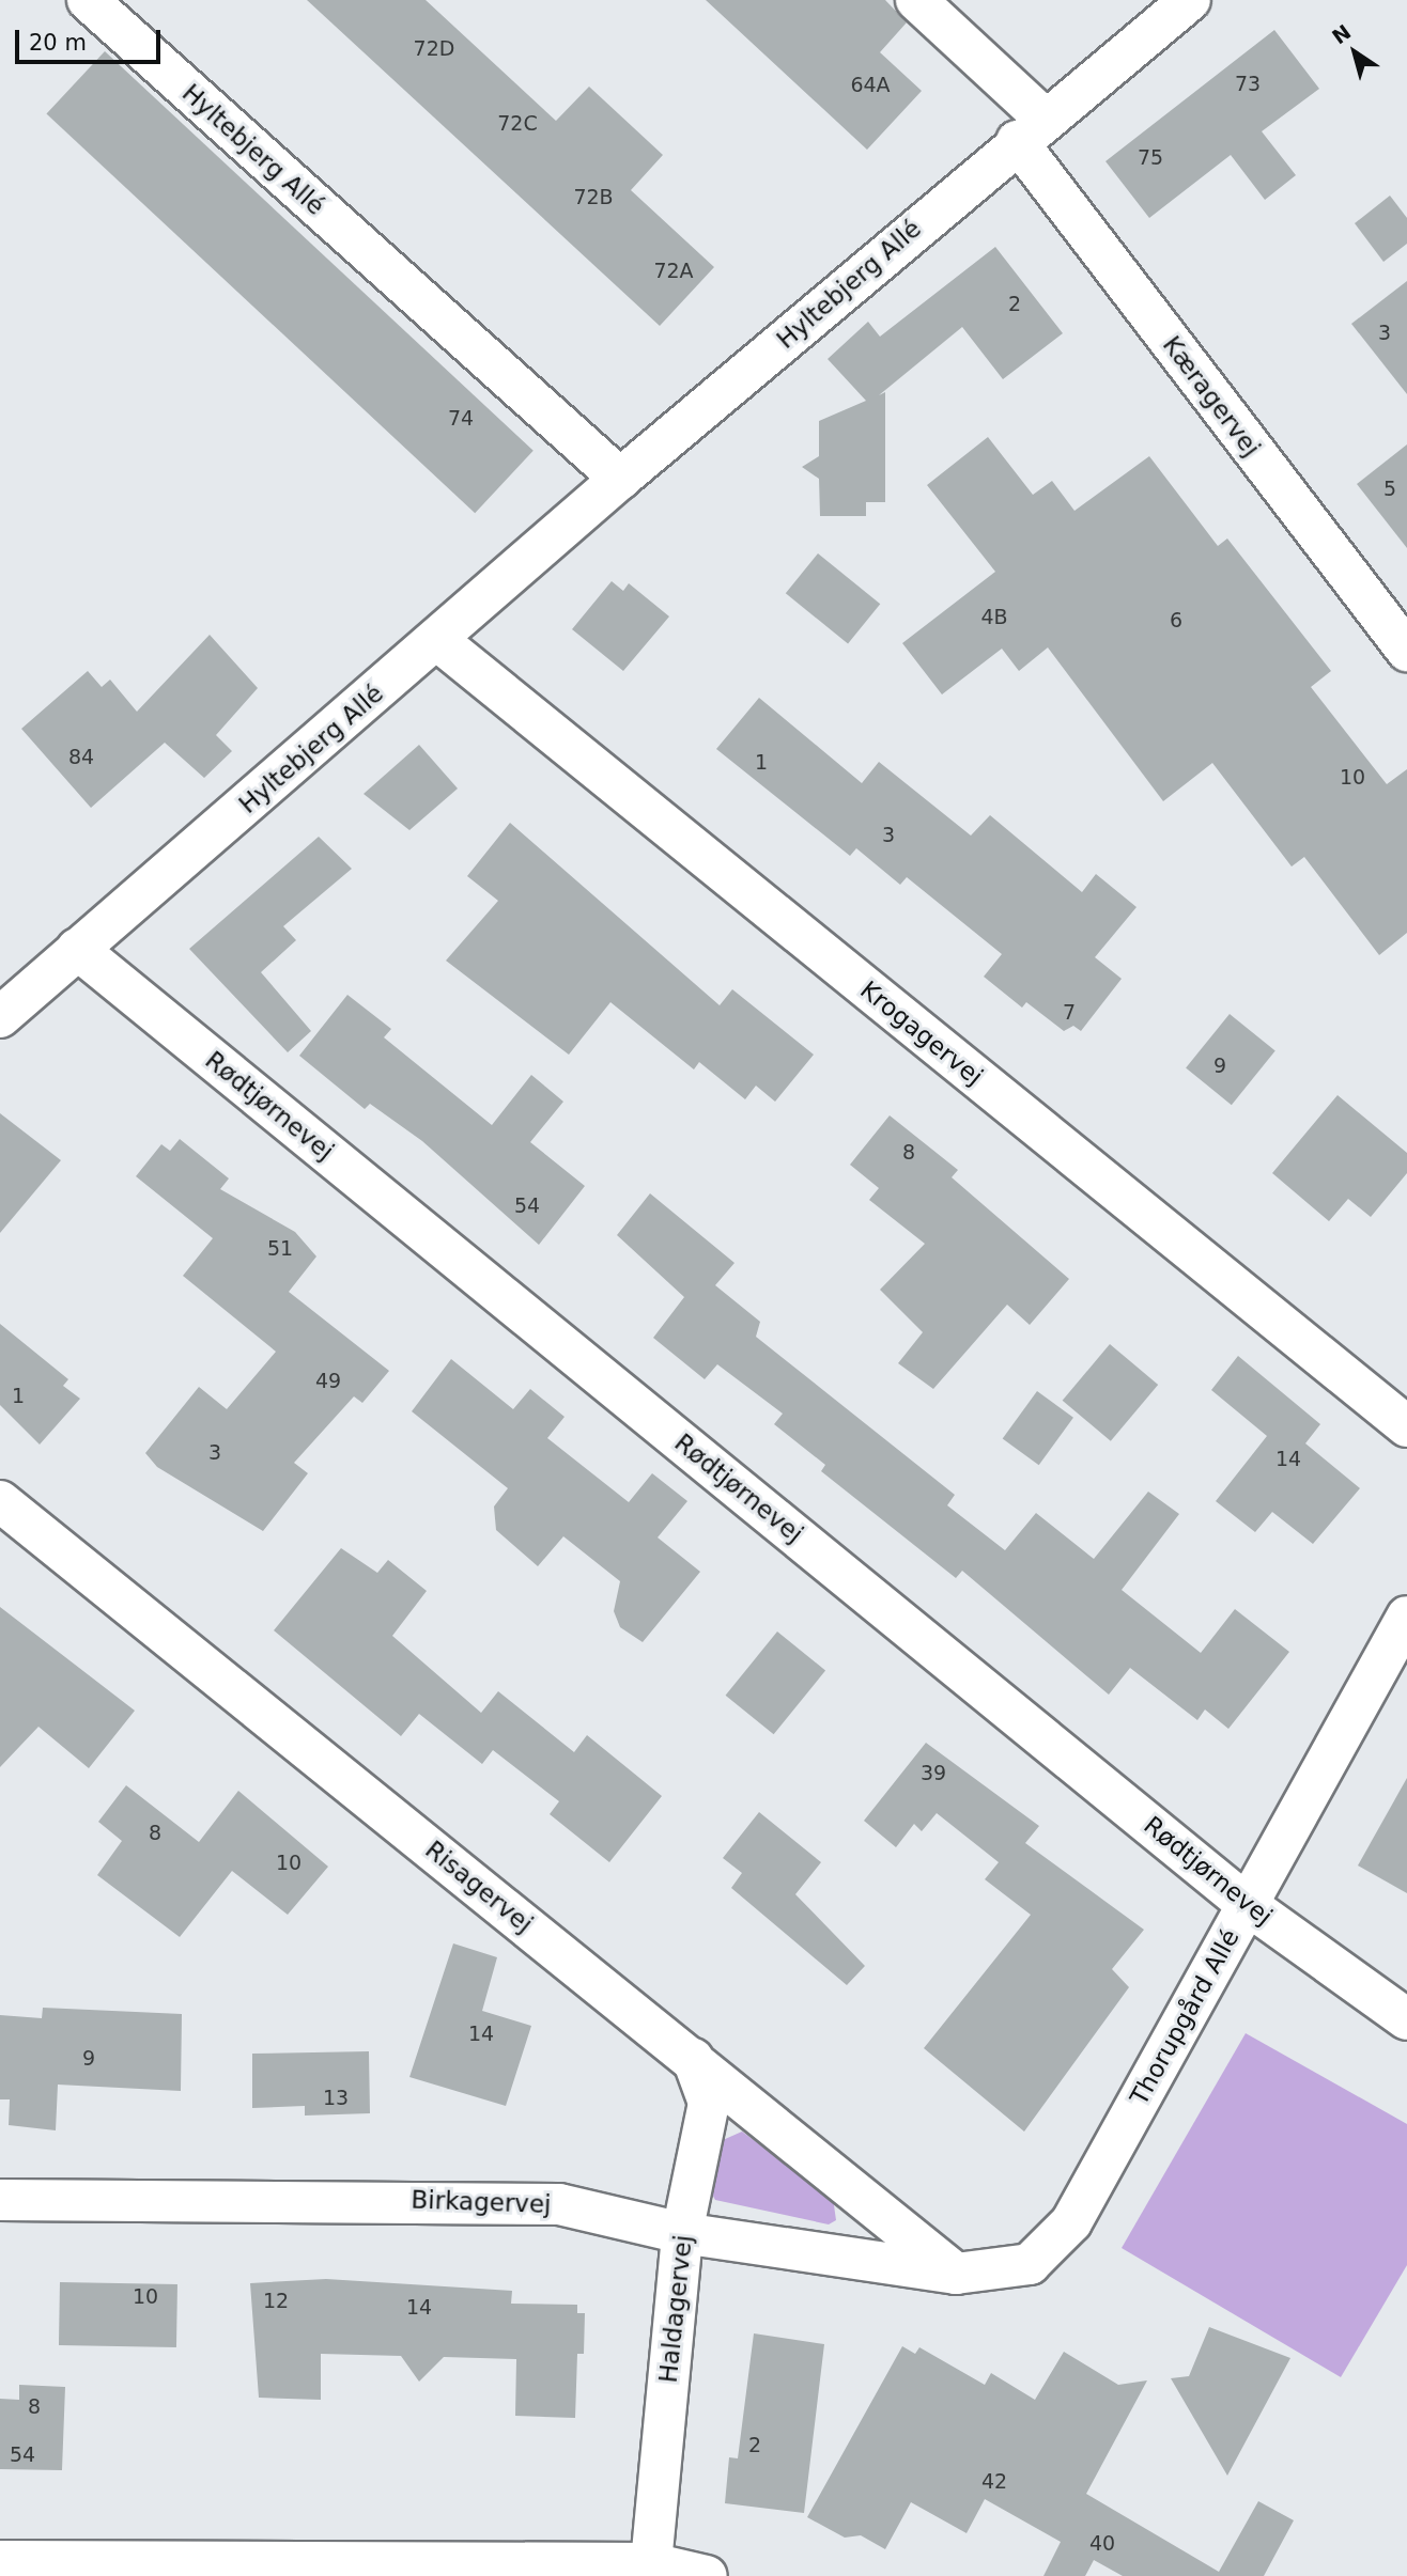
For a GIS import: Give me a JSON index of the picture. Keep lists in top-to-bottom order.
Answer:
{
  "streets": {
    "street": [
      "Hyltebjerg Allé",
      "Kæragervej",
      "Krogagervej",
      "Rødtjørnevej",
      "Risagervej",
      "Thorupgård Allé",
      "Birkagervej",
      "Haldagervej"
    ]
  },
  "crossings": [
    ["Hyltebjerg Allé", "Kæragervej"],
    ["Hyltebjerg Allé", "Krogagervej"],
    ["Hyltebjerg Allé", "Rødtjørnevej"],
    ["Rødtjørnevej", "Thorupgård Allé"],
    ["Risagervej", "Thorupgård Allé"],
    ["Risagervej", "Birkagervej"],
    ["Risagervej", "Haldagervej"],
    ["Thorupgård Allé", "Birkagervej"],
    ["Birkagervej", "Haldagervej"]
  ],
  "house_numbers": [
    "72D",
    "73",
    "64A",
    "72C",
    "75",
    "72B",
    "72A",
    "2",
    "3",
    "74",
    "5",
    "4B",
    "6",
    "84",
    "1",
    "10",
    "3",
    "7",
    "9",
    "8",
    "54",
    "51",
    "49",
    "1",
    "3",
    "14",
    "39",
    "8",
    "10",
    "14",
    "9",
    "13",
    "10",
    "12",
    "14",
    "8",
    "2",
    "54",
    "42",
    "40"
  ],
  "scale_bar": "20 m",
  "north": "top left"
}
